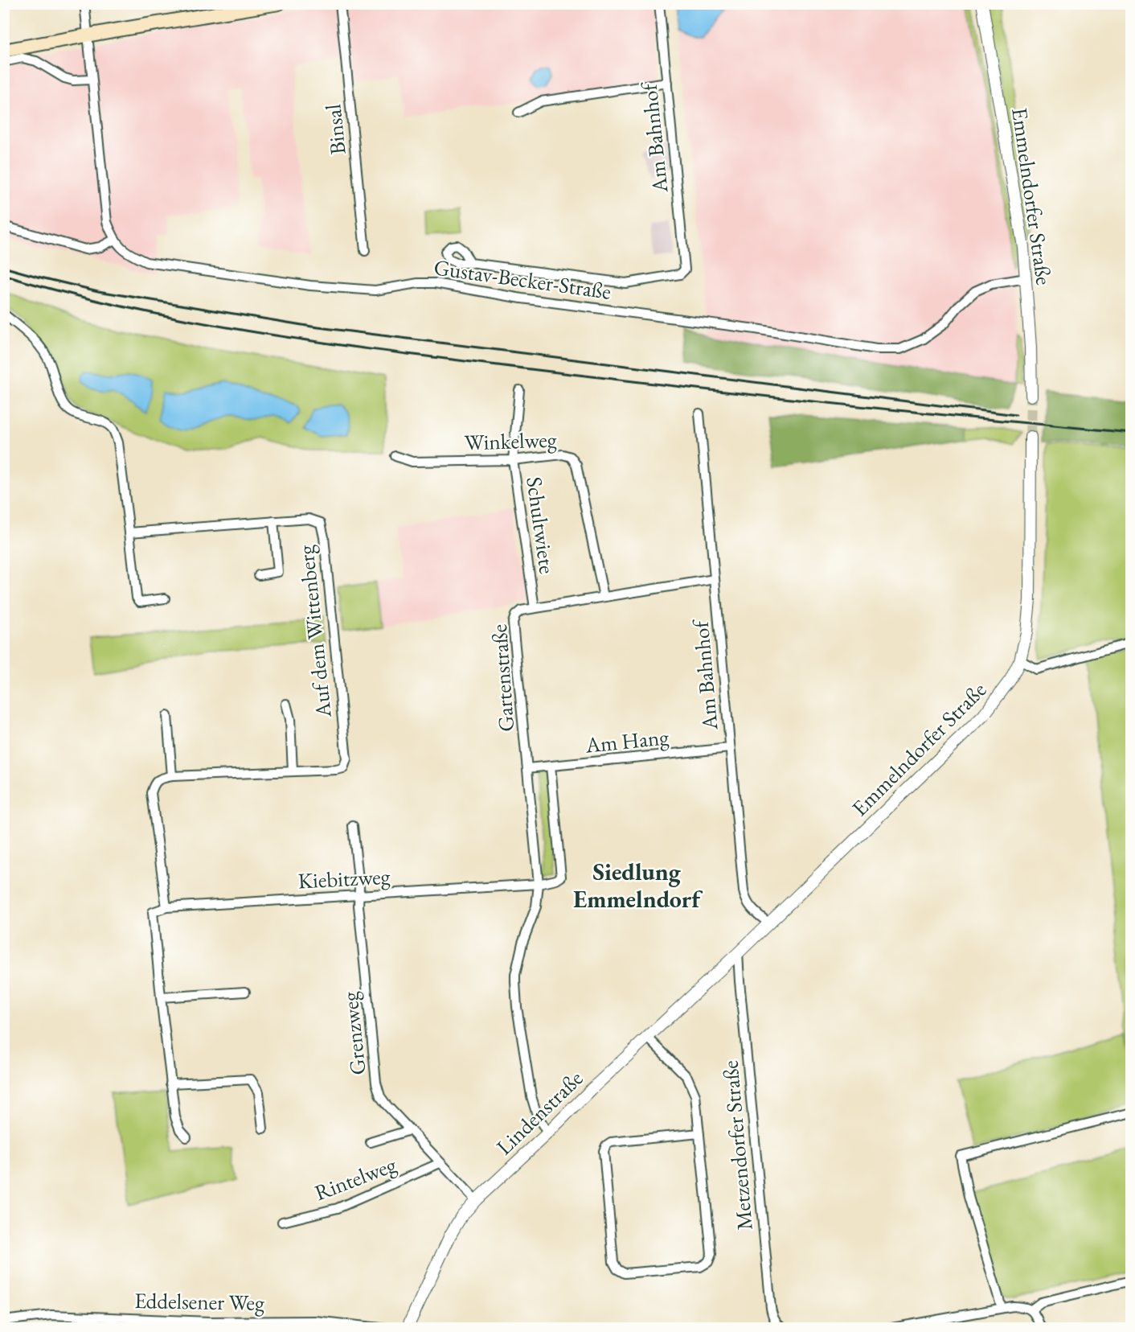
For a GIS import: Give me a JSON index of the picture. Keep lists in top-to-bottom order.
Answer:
{
  "streets": {
    "street": [
      "Binsal",
      "Am Bahnhof",
      "Emmelndorfer Straße",
      "Gustav-Becker-Straße",
      "Winkelweg",
      "Schultwiete",
      "Auf dem Wittenberg",
      "Gartenstraße",
      "Am Hang",
      "Kiebitzweg",
      "Grenzweg",
      "Lindenstraße",
      "Metzendorfer Straße",
      "Rintelweg",
      "Eddelsener Weg"
    ]
  },
  "crossings": [
    ["Am Bahnhof", "Emmelndorfer Straße"],
    ["Am Bahnhof", "Gartenstraße"],
    ["Am Bahnhof", "Am Hang"],
    ["Emmelndorfer Straße", "Gustav-Becker-Straße"],
    ["Emmelndorfer Straße", "Lindenstraße"],
    ["Emmelndorfer Straße", "Metzendorfer Straße"],
    ["Winkelweg", "Schultwiete"],
    ["Winkelweg", "Gartenstraße"],
    ["Schultwiete", "Gartenstraße"],
    ["Auf dem Wittenberg", "Kiebitzweg"],
    ["Gartenstraße", "Am Hang"],
    ["Gartenstraße", "Kiebitzweg"],
    ["Gartenstraße", "Lindenstraße"],
    ["Kiebitzweg", "Grenzweg"],
    ["Grenzweg", "Lindenstraße"],
    ["Grenzweg", "Rintelweg"],
    ["Lindenstraße", "Metzendorfer Straße"]
  ],
  "districts": ["Siedlung Emmelndorf"]
}
